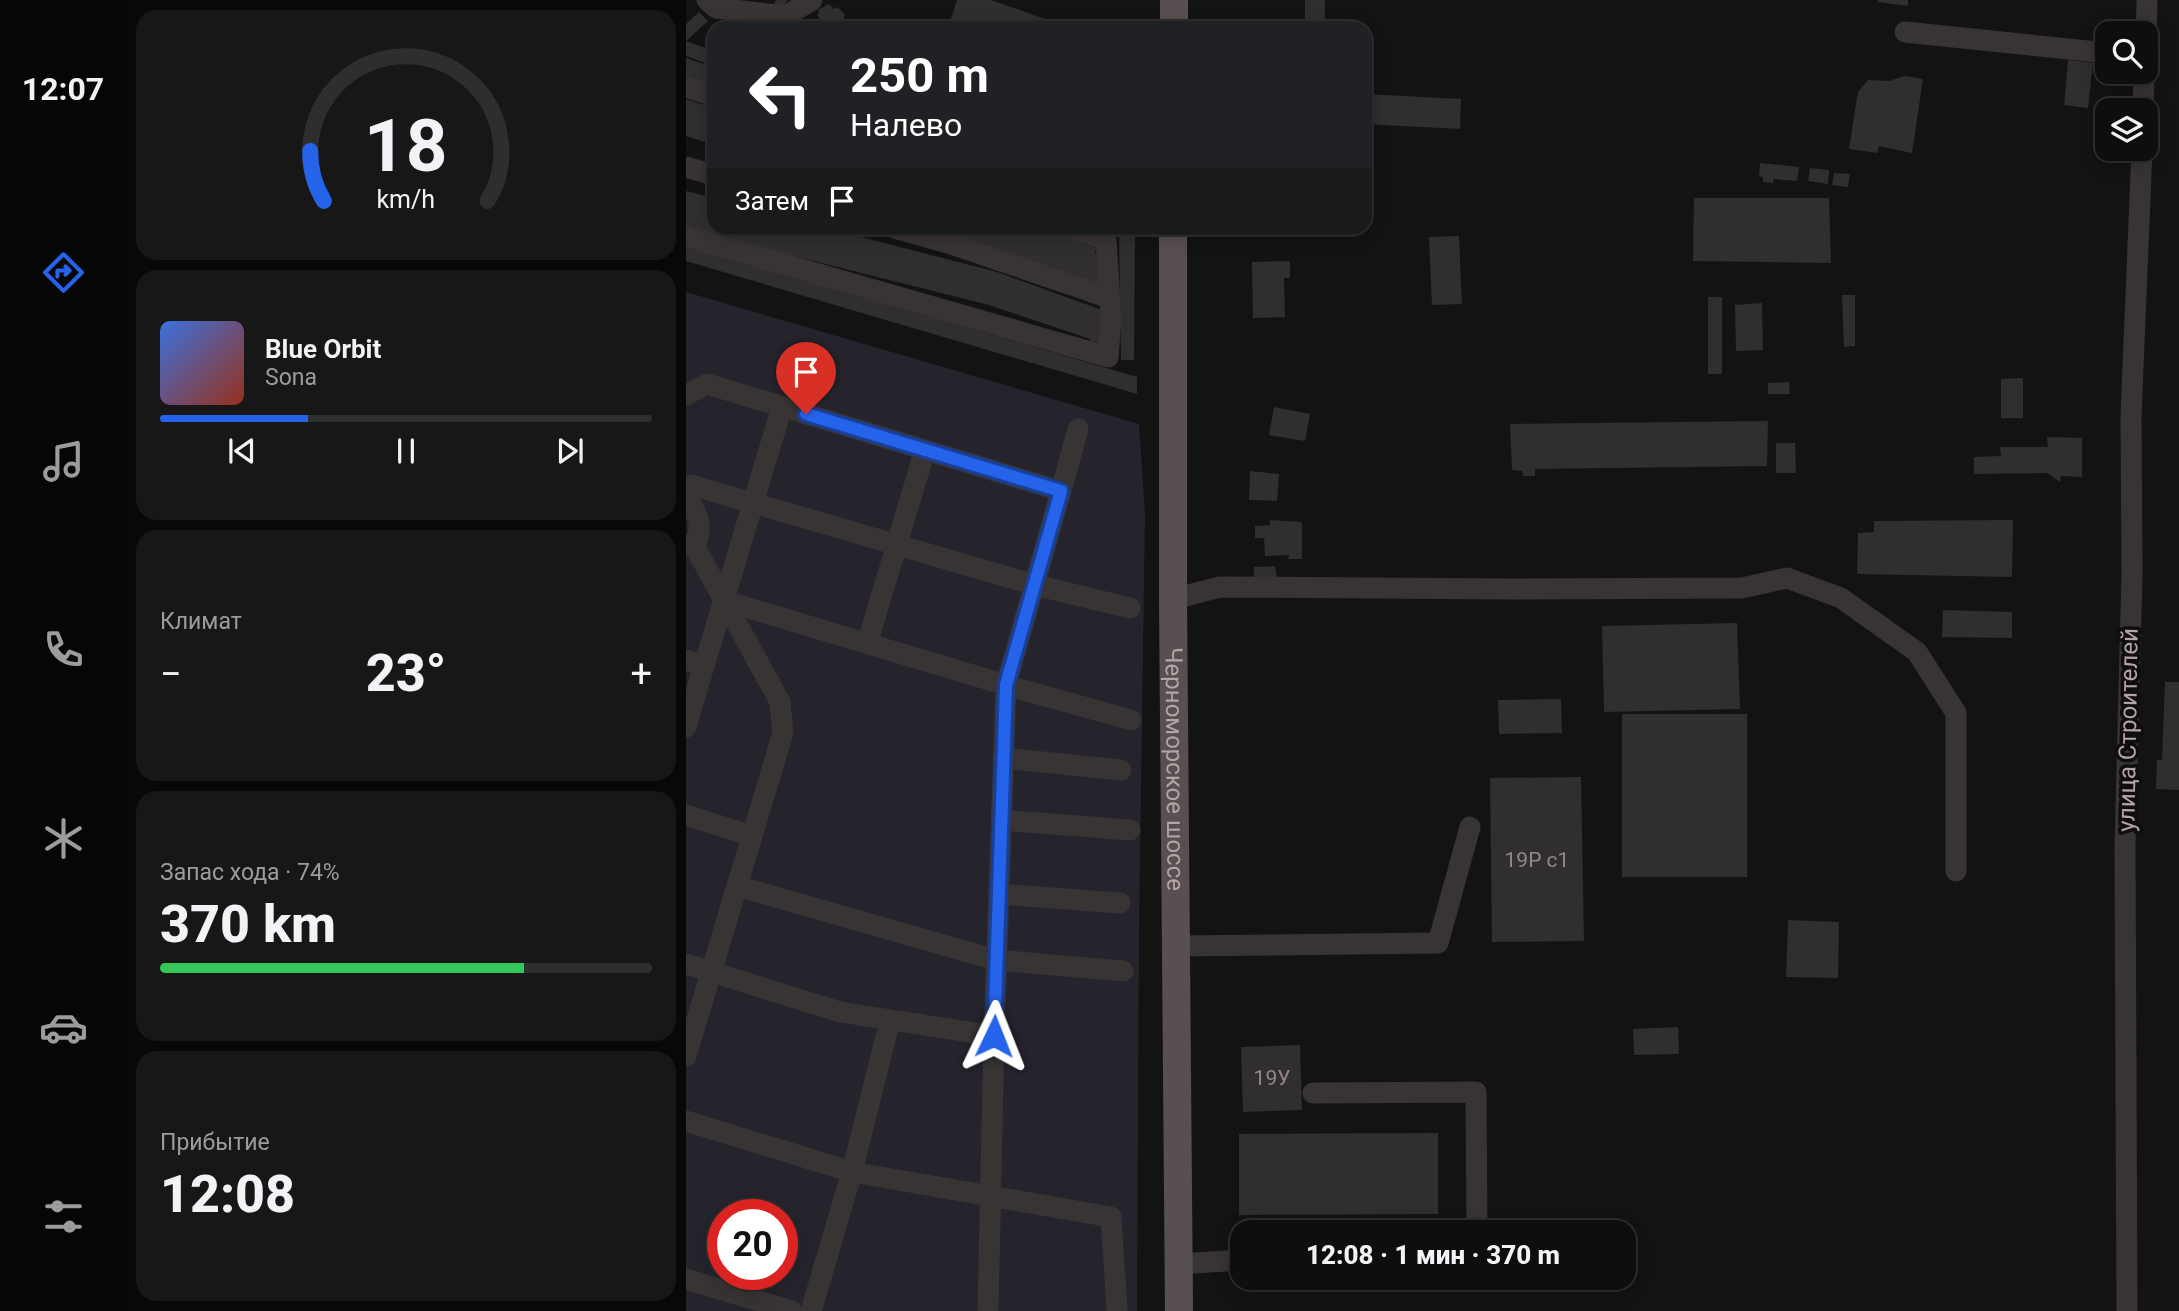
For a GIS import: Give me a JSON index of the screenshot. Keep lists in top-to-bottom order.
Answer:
{
  "streets": {
    "main road": ["Черноморское шоссе"],
    "street": ["улица Строителей"]
  },
  "house_numbers": ["19Р с1", "19У"],
  "page": {
    "tabs": "12:07",
    "turn": ["250 m", "Налево"],
    "then": "Затем",
    "song": ["Blue Orbit", "Sona"],
    "tile": [
      "Климат",
      ["Запас хода · 74%", "370 km"],
      ["Прибытие", "12:08"]
    ],
    "heat": ["−", "23°", "+"],
    "limit": "20",
    "trip": "12:08 · 1 мин · 370 m",
    "gauge": ["18", "km/h"]
  }
}
